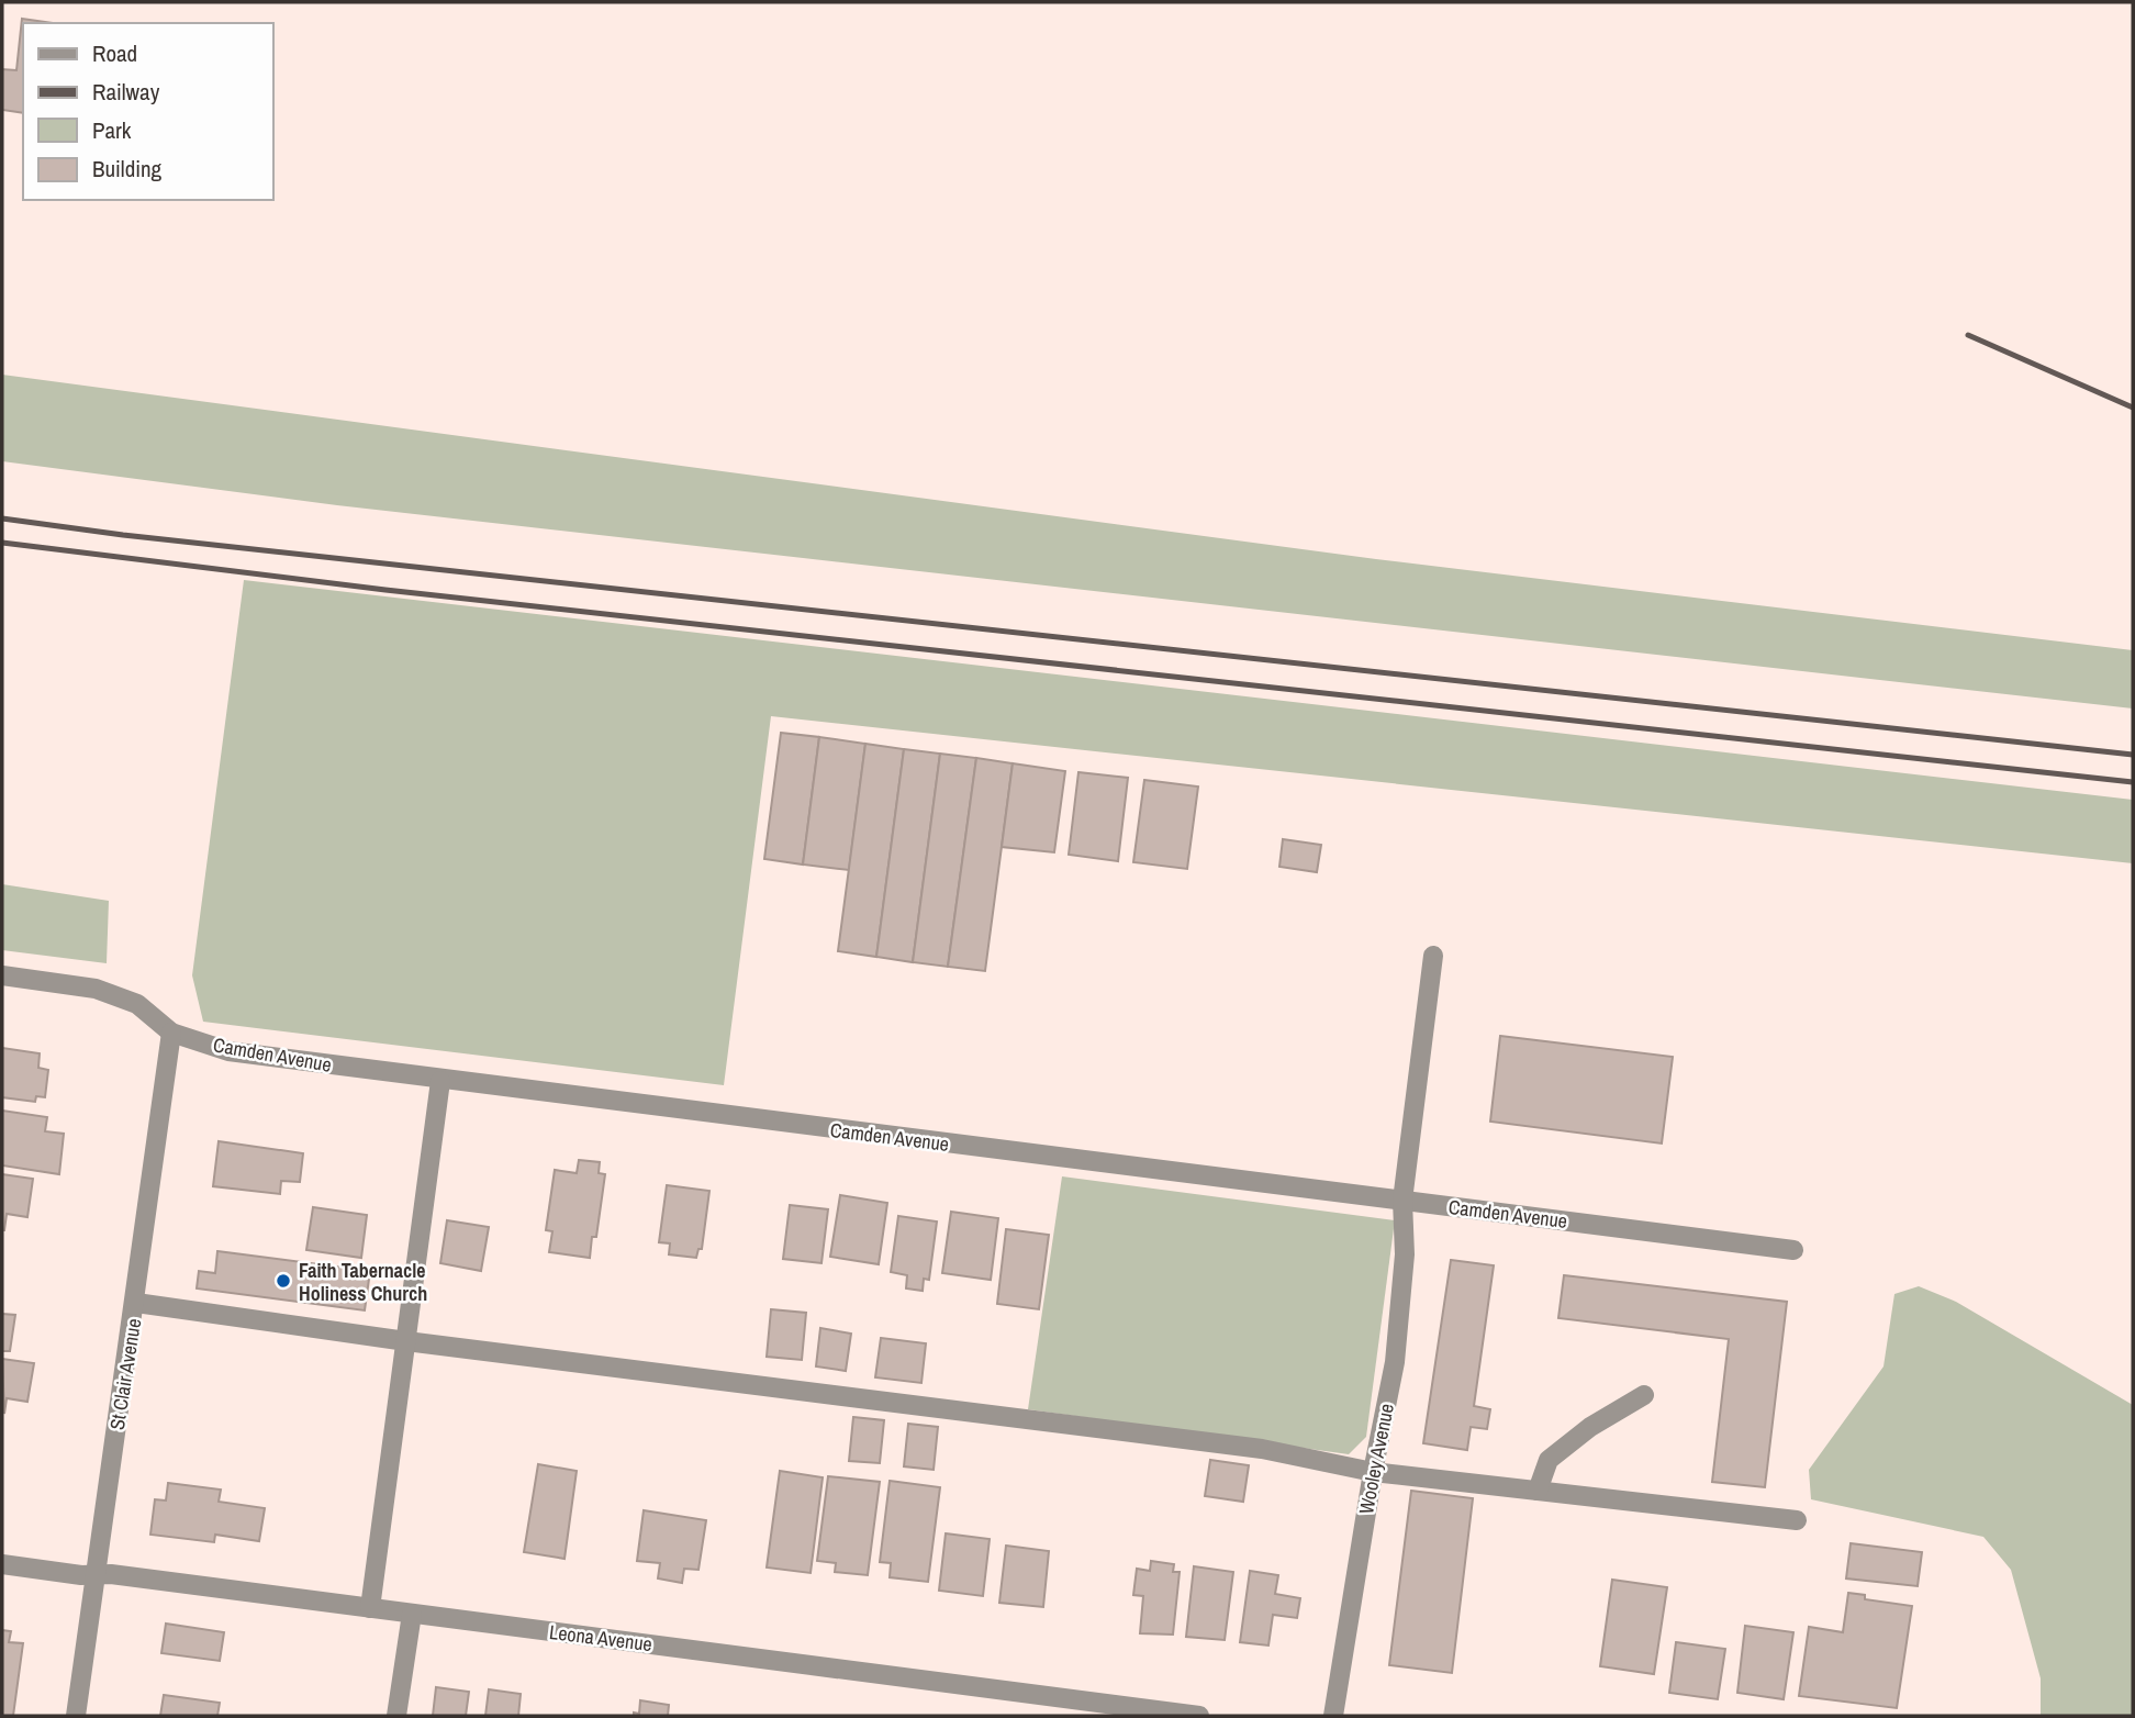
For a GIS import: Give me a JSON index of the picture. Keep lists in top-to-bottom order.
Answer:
{
  "streets": {
    "street": [
      "Camden Avenue",
      "St Clair Avenue",
      "Wooley Avenue",
      "Leona Avenue"
    ]
  },
  "crossings": [
    ["Camden Avenue", "St Clair Avenue"],
    ["Camden Avenue", "Wooley Avenue"],
    ["St Clair Avenue", "Leona Avenue"]
  ],
  "places": ["Faith Tabernacle Holiness Church"],
  "legend": [
    "Road",
    "Railway",
    "Park",
    "Building"
  ]
}
